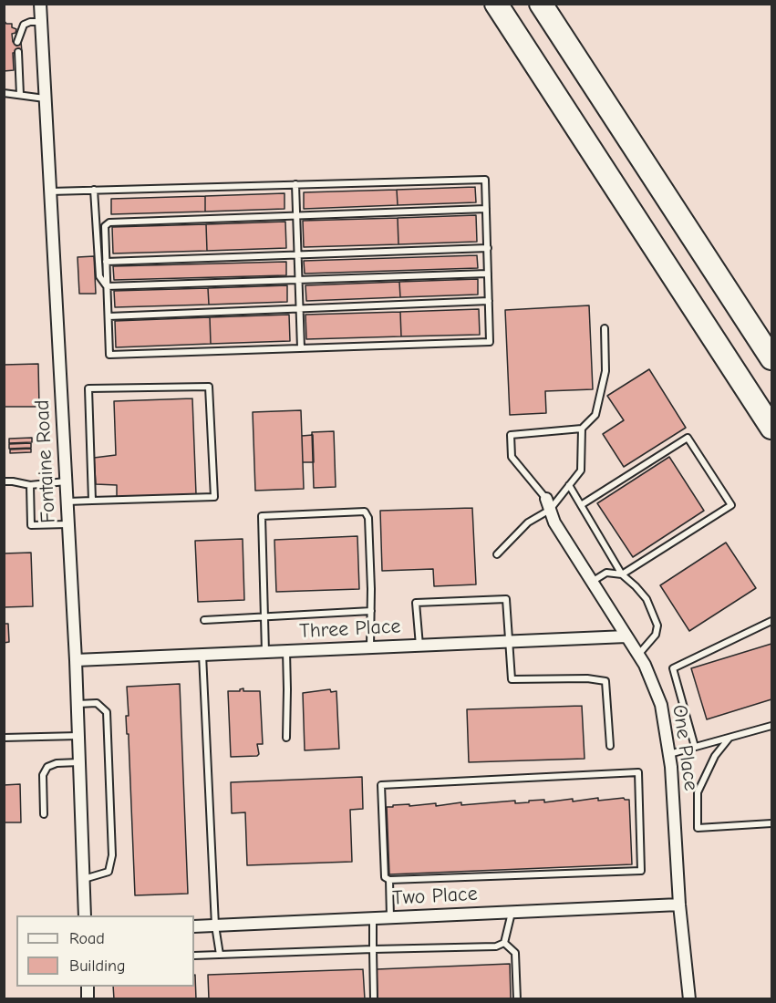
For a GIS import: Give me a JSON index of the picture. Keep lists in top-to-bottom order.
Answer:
{
  "streets": {
    "street": [
      "Fontaine Road",
      "Three Place",
      "One Place",
      "Two Place"
    ]
  },
  "crossings": [
    ["Fontaine Road", "Three Place"],
    ["Three Place", "One Place"],
    ["One Place", "Two Place"]
  ],
  "legend": ["Road", "Building"]
}
